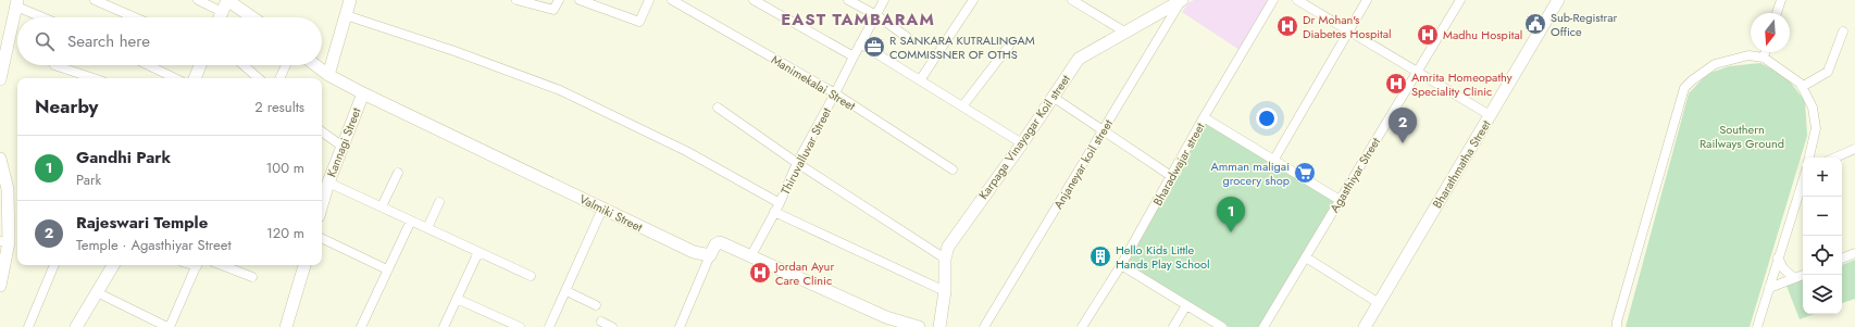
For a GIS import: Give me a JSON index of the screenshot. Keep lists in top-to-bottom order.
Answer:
{
  "streets": {
    "street": [
      "Manimekalai Street",
      "Karpaga Vinayagar Koil street",
      "Kannagi Street",
      "Thiruvalluvar Street",
      "Anjaneyar koil street",
      "Bharadwajar street",
      "Bharathmatha Street",
      "Agasthiyar Street",
      "Valmiki Street"
    ]
  },
  "crossings": [
    ["Manimekalai Street", "Thiruvalluvar Street"],
    ["Karpaga Vinayagar Koil street", "Anjaneyar koil street"],
    ["Kannagi Street", "Valmiki Street"]
  ],
  "districts": ["EAST TAMBARAM"],
  "parks": ["Southern Railways Ground"],
  "places": {
    "public building": ["Sub-Registrar Office"],
    "hospital": [
      "Dr Mohan's Diabetes Hospital",
      "Madhu Hospital",
      "Amrita Homeopathy Speciality Clinic",
      "Jordan Ayur Care Clinic"
    ],
    "office": ["R SANKARA KUTRALINGAM COMMISSNER OF OTHS"],
    "supermarket": ["Amman maligai grocery shop"],
    "building": ["Hello Kids Little Hands Play School"]
  },
  "north": "bottom",
  "page": {
    "search": "Search here",
    "heading": ["Nearby", "2 results"],
    "pins": ["2", "1"],
    "list": [
      {
        "mark": "1",
        "name": "Gandhi Park",
        "note": "Park",
        "value": "100 m"
      },
      {
        "mark": "2",
        "name": "Rajeswari Temple",
        "note": "Temple · Agasthiyar Street",
        "value": "120 m"
      }
    ],
    "map_buttons": ["+", "−"]
  }
}
